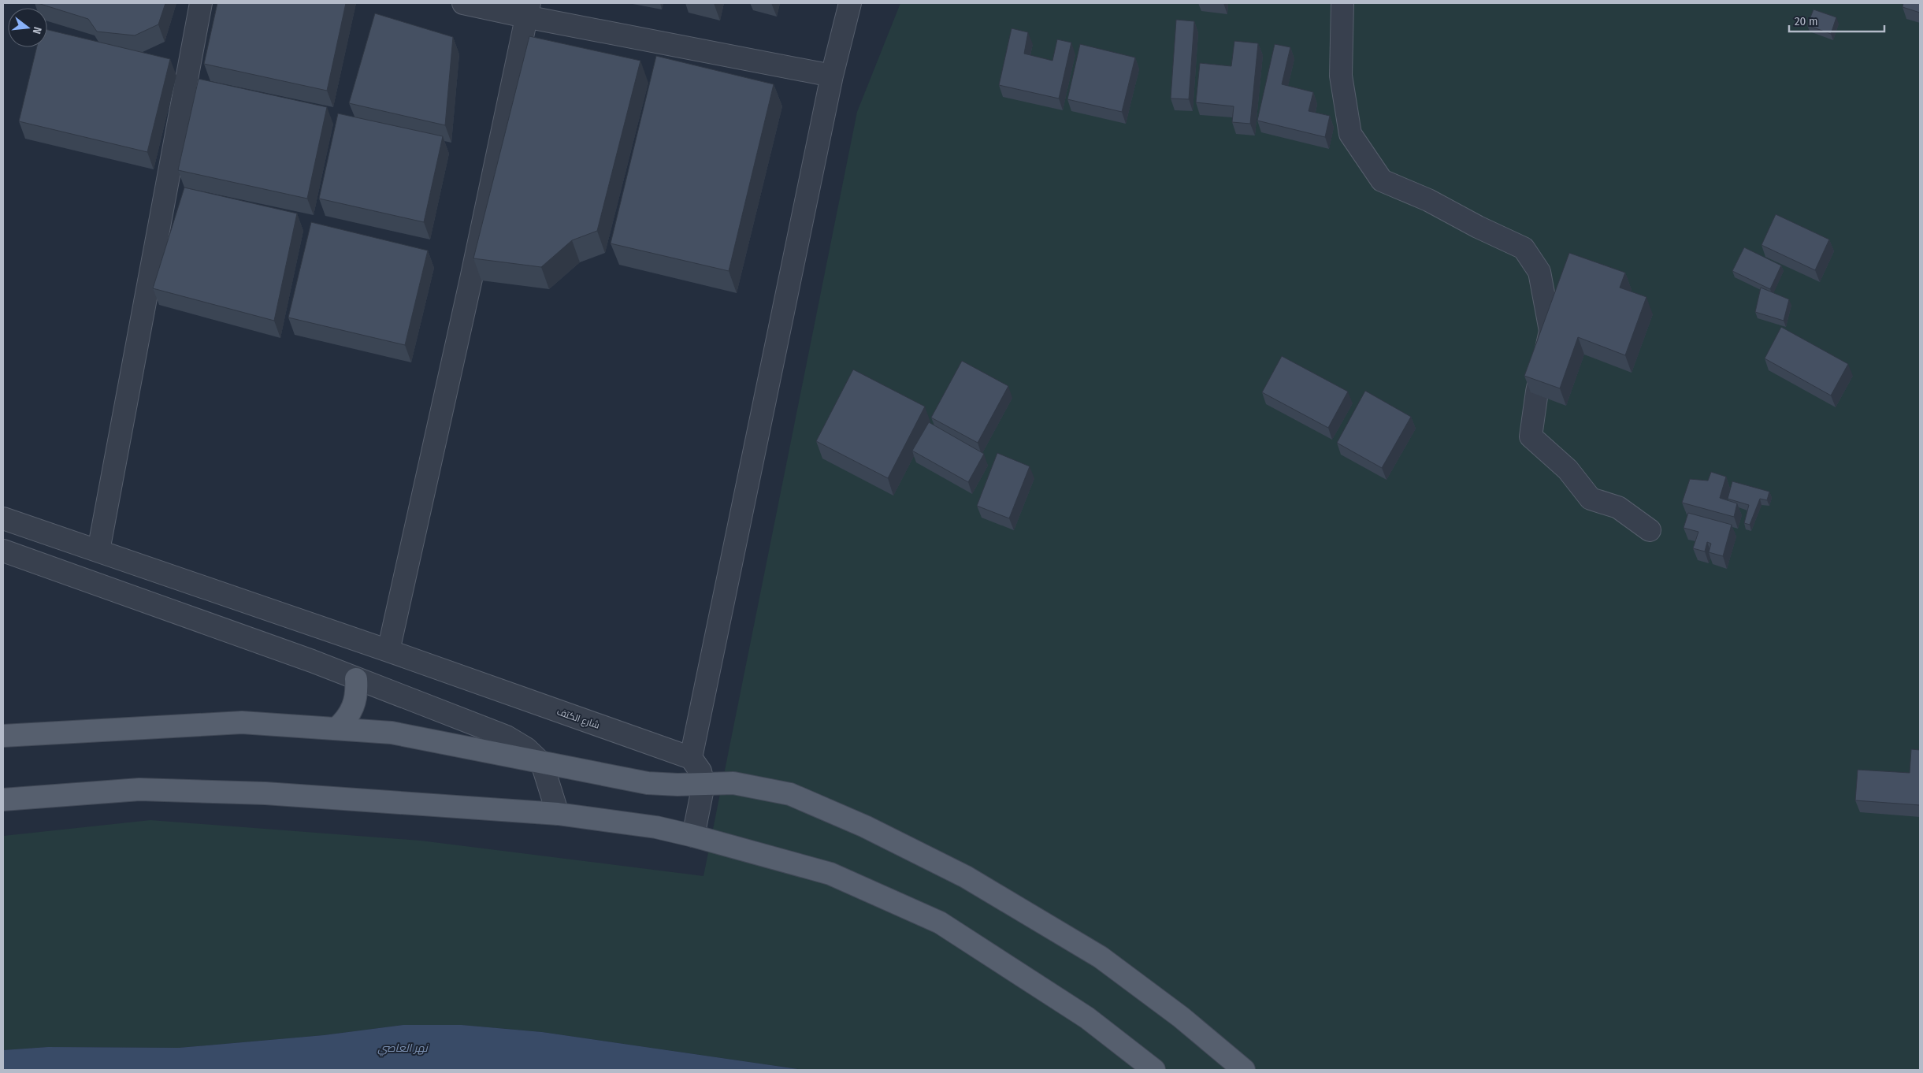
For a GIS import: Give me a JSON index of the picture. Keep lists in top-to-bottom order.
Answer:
{
  "streets": {
    "street": ["شارع الكتف"]
  },
  "water": ["نهر العاصي"],
  "scale_bar": "20 m",
  "north": "right"
}
